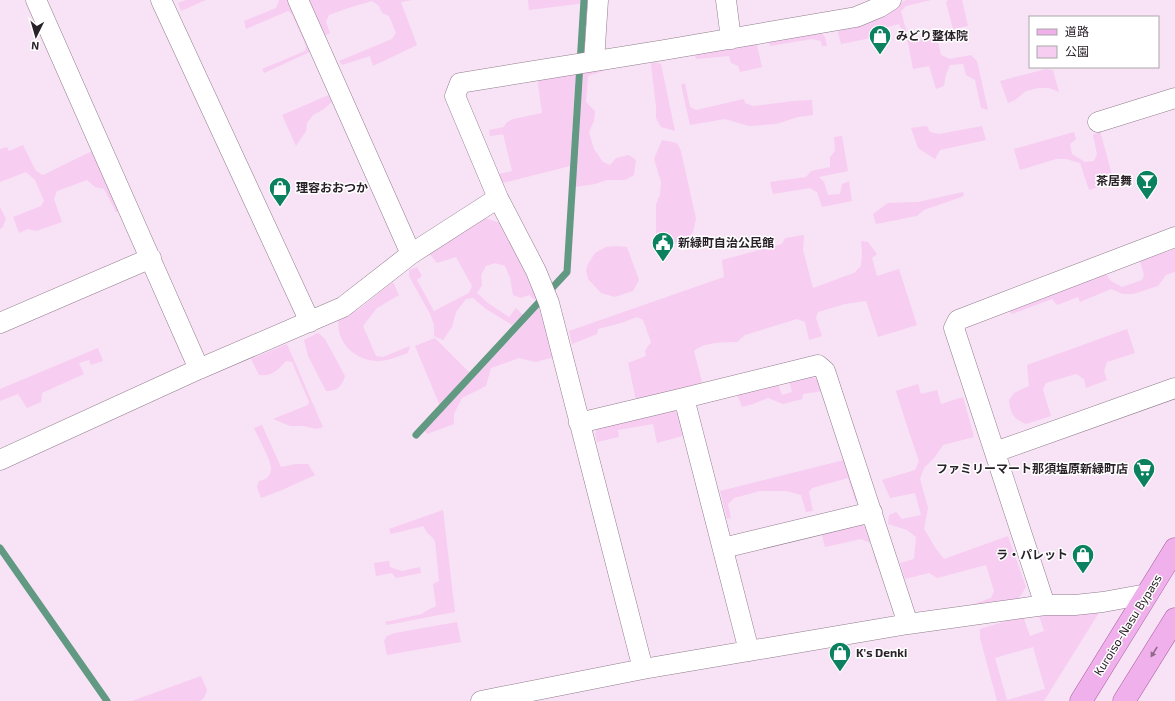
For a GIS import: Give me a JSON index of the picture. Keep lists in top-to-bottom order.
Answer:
{
  "streets": {
    "main road": ["Kuroiso-Nasu Bypass"]
  },
  "places": {
    "shop": [
      "みどり整体院",
      "理容おおつか",
      "ラ・パレット",
      "K's Denki"
    ],
    "bar": ["茶居舞"],
    "public building": ["新緑町自治公民館"],
    "supermarket": ["ファミリーマート那須塩原新緑町店"]
  },
  "legend": ["道路", "公園"],
  "north": "bottom"
}
